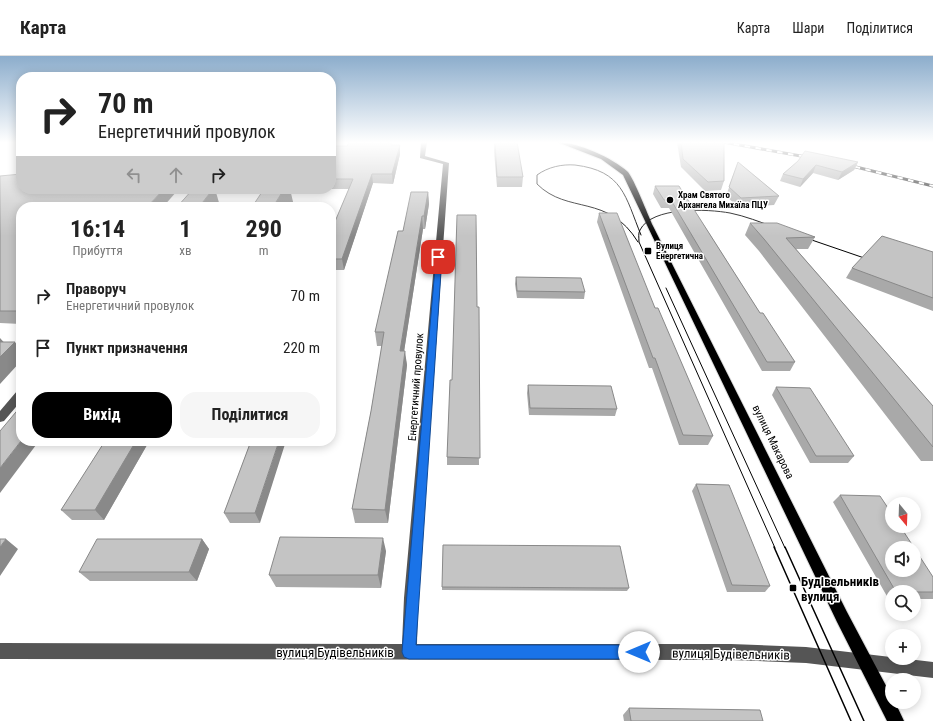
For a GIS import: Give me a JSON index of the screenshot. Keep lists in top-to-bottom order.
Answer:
{
  "streets": {
    "main road": ["вулиця Макарова"],
    "street": ["Енергетичний провулок", "вулиця Будівельників"]
  },
  "crossings": [
    ["Енергетичний провулок", "вулиця Будівельників"],
    ["вулиця Макарова", "вулиця Будівельників"]
  ],
  "places": {
    "other": ["Храм Святого Архангела Михаїла ПЦУ"],
    "transit": ["Вулиця Енергетична", "Будівельників вулиця"]
  },
  "north": "bottom",
  "page": {
    "header": "Карта",
    "nav": ["Карта", "Шари", "Поділитися"],
    "turn": ["70 m", "Енергетичний провулок"],
    "eta": [
      "16:14",
      "Прибуття",
      "1",
      "хв",
      "290",
      "m"
    ],
    "list": [
      {
        "name": "Праворуч",
        "note": "Енергетичний провулок",
        "value": "70 m"
      },
      {
        "name": "Пункт призначення",
        "value": "220 m"
      }
    ],
    "buttons": ["Вихід", "Поділитися"],
    "map_buttons": ["+", "−"]
  }
}
